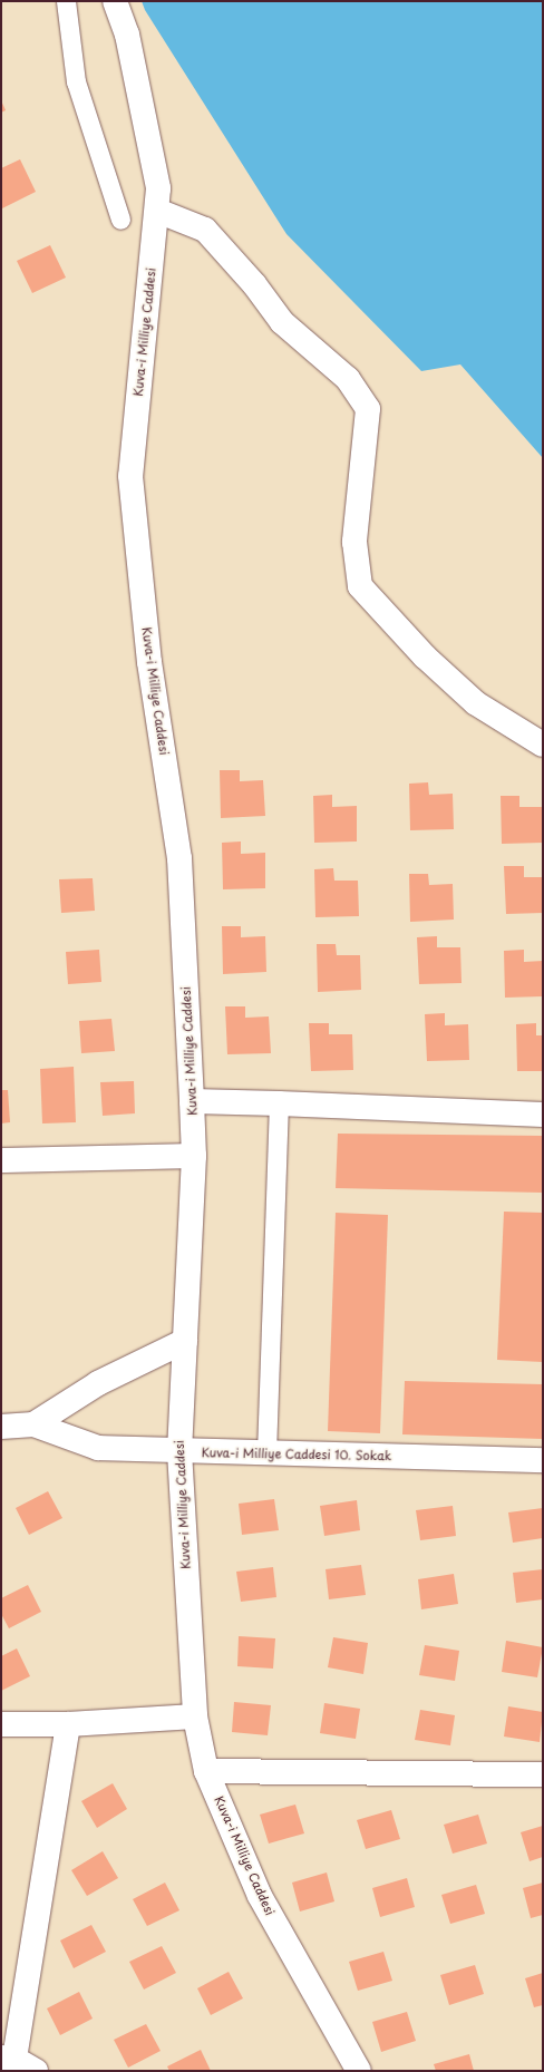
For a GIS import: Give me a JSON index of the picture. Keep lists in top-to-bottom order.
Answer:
{
  "streets": {
    "street": ["Kuva-i Milliye Caddesi", "Kuva-i Milliye Caddesi 10. Sokak"]
  },
  "crossings": [
    ["Kuva-i Milliye Caddesi", "Kuva-i Milliye Caddesi 10. Sokak"]
  ]
}
